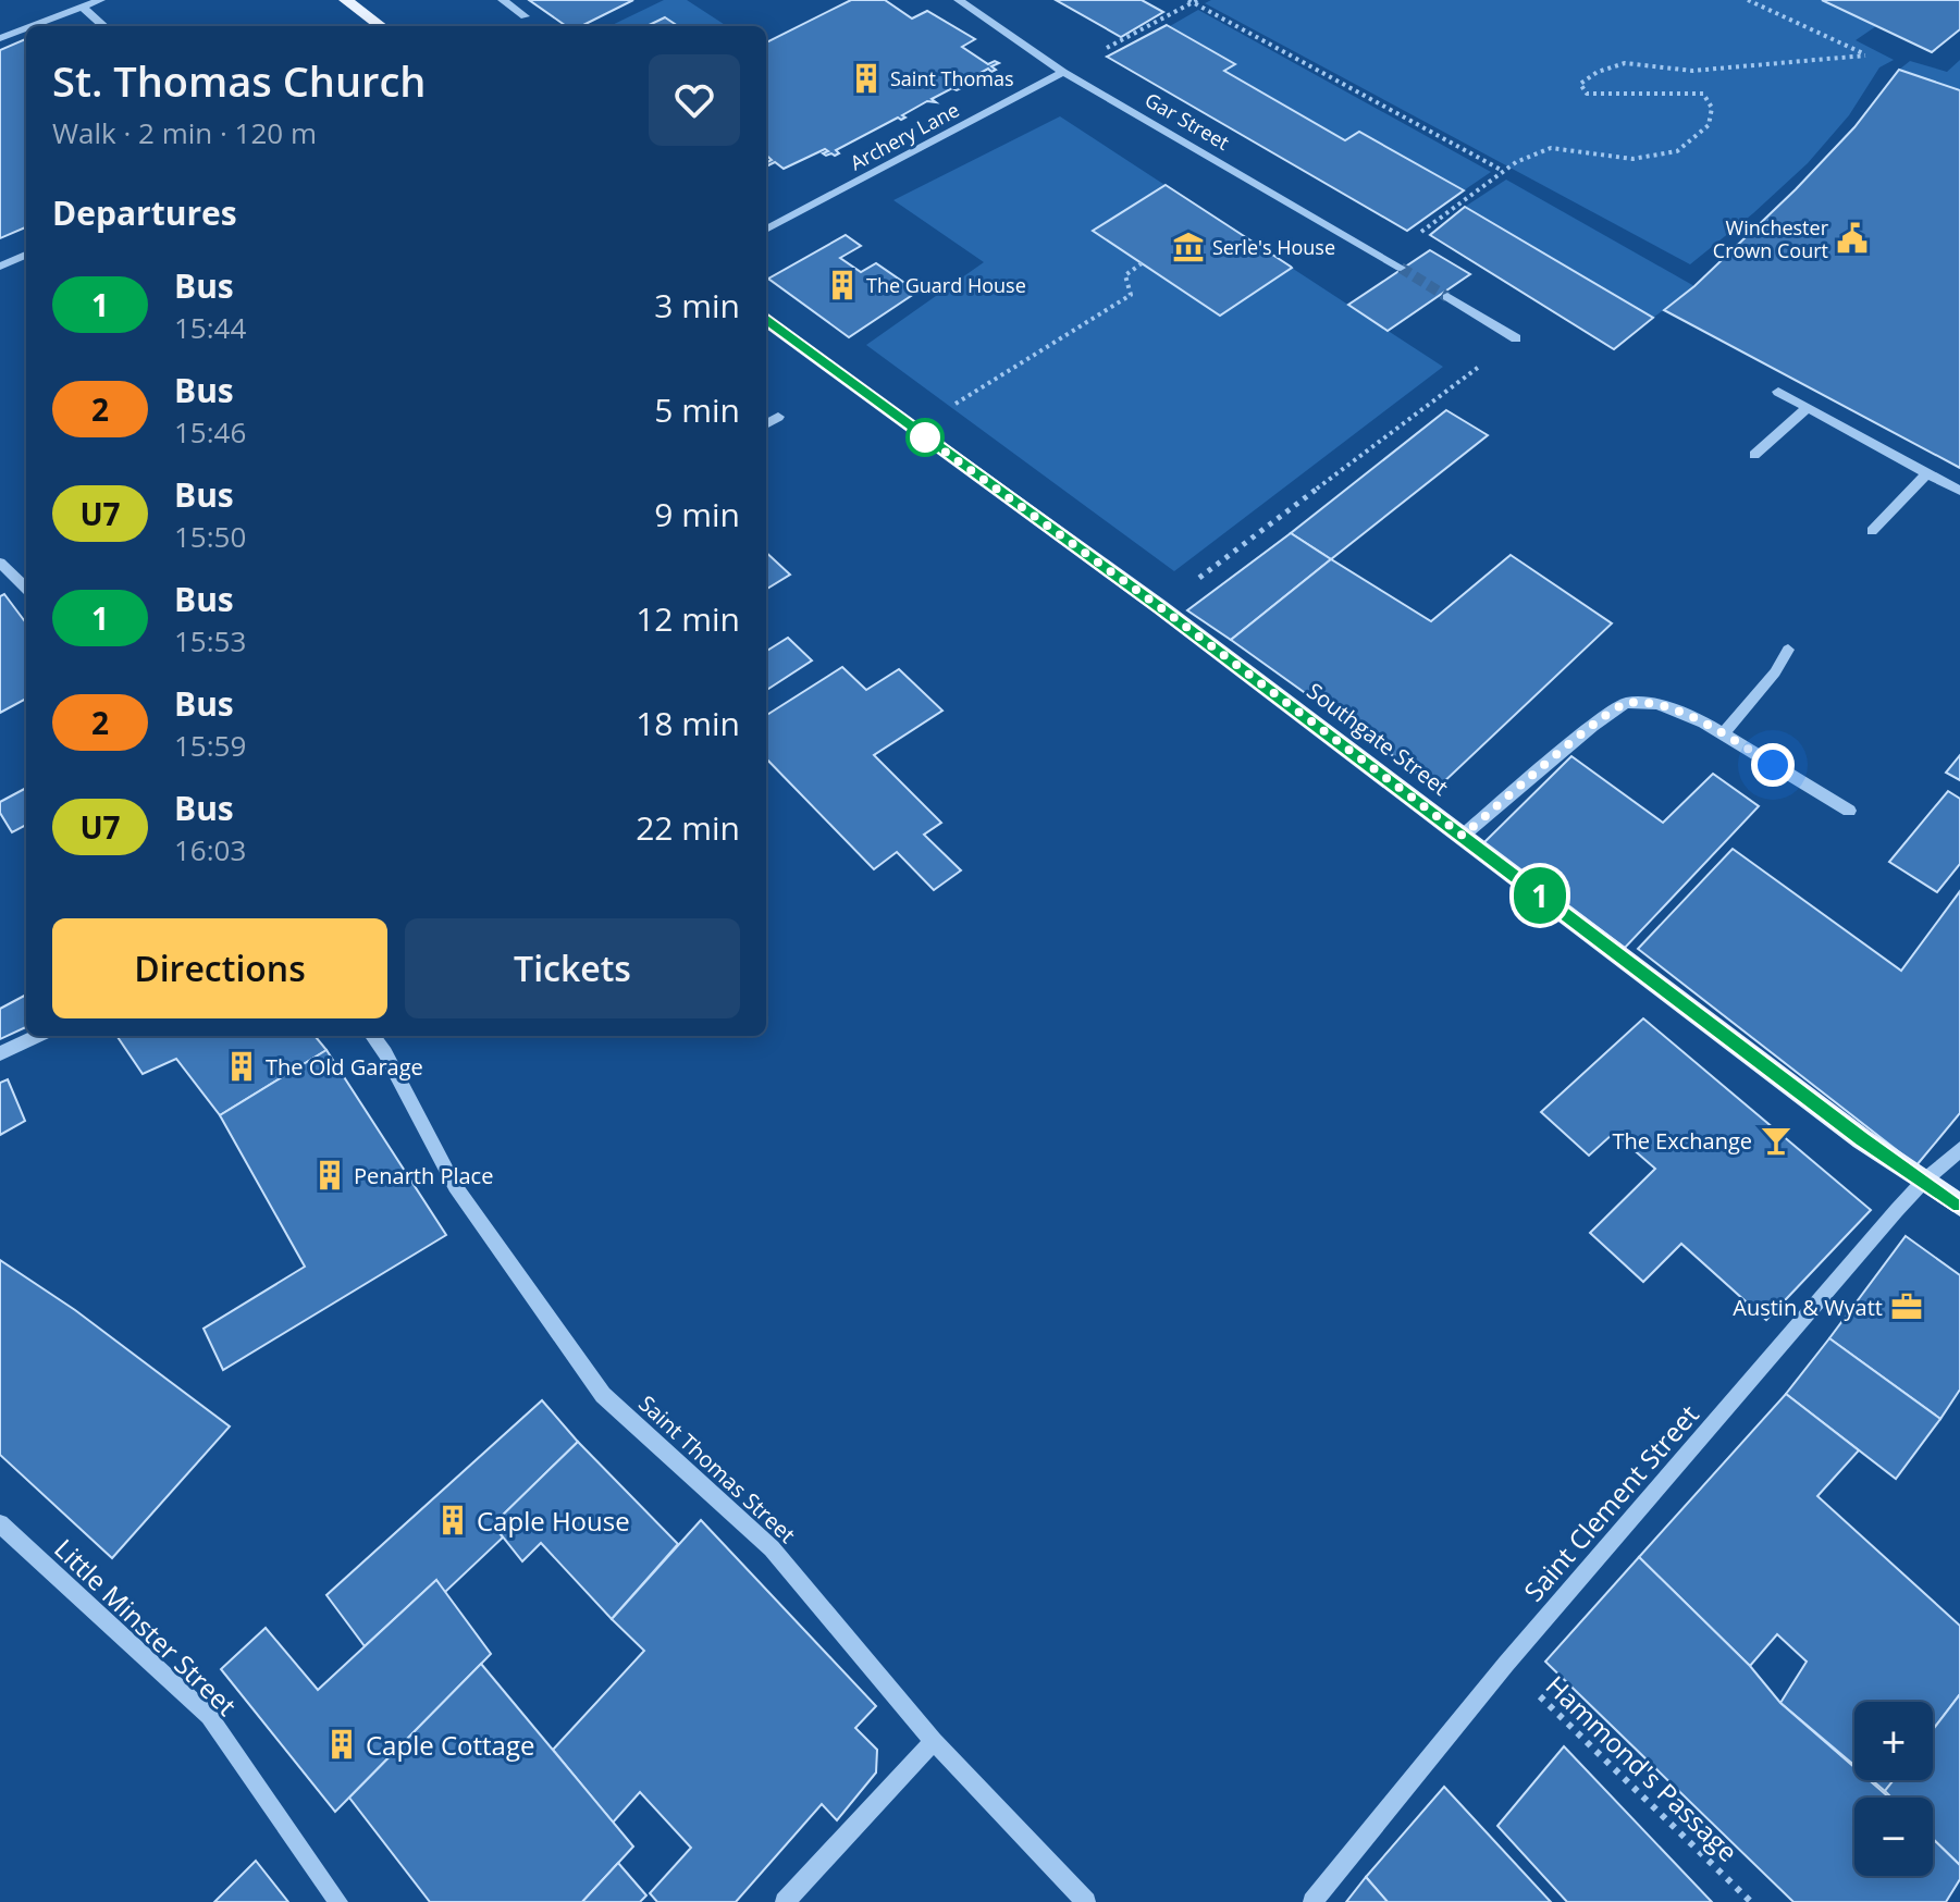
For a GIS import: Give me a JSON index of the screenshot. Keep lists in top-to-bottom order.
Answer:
{
  "streets": {
    "main road": ["Southgate Street"],
    "street": [
      "Gar Street",
      "Archery Lane",
      "Saint Thomas Street",
      "Saint Clement Street",
      "Little Minster Street"
    ],
    "path": ["Hammond's Passage"]
  },
  "crossings": [
    ["Gar Street", "Archery Lane"],
    ["Southgate Street", "Saint Clement Street"],
    ["Saint Clement Street", "Hammond's Passage"]
  ],
  "places": {
    "building": [
      "Saint Thomas",
      "The Guard House",
      "The Old Garage",
      "Penarth Place",
      "Caple House",
      "Caple Cottage"
    ],
    "public building": ["Winchester Crown Court"],
    "museum": ["Serle's House"],
    "bar": ["The Exchange"],
    "office": ["Austin & Wyatt"]
  },
  "lines": ["bus line 1"],
  "page": {
    "on_map": "1",
    "heading": [
      ["St. Thomas Church", "Walk · 2 min · 120 m"],
      "Departures"
    ],
    "list": [
      {
        "mark": "1",
        "name": "Bus",
        "note": "15:44",
        "value": "3 min"
      },
      {
        "mark": "2",
        "name": "Bus",
        "note": "15:46",
        "value": "5 min"
      },
      {
        "mark": "U7",
        "name": "Bus",
        "note": "15:50",
        "value": "9 min"
      },
      {
        "mark": "1",
        "name": "Bus",
        "note": "15:53",
        "value": "12 min"
      },
      {
        "mark": "2",
        "name": "Bus",
        "note": "15:59",
        "value": "18 min"
      },
      {
        "mark": "U7",
        "name": "Bus",
        "note": "16:03",
        "value": "22 min"
      }
    ],
    "buttons": ["Directions", "Tickets"],
    "map_buttons": ["+", "−"]
  }
}
